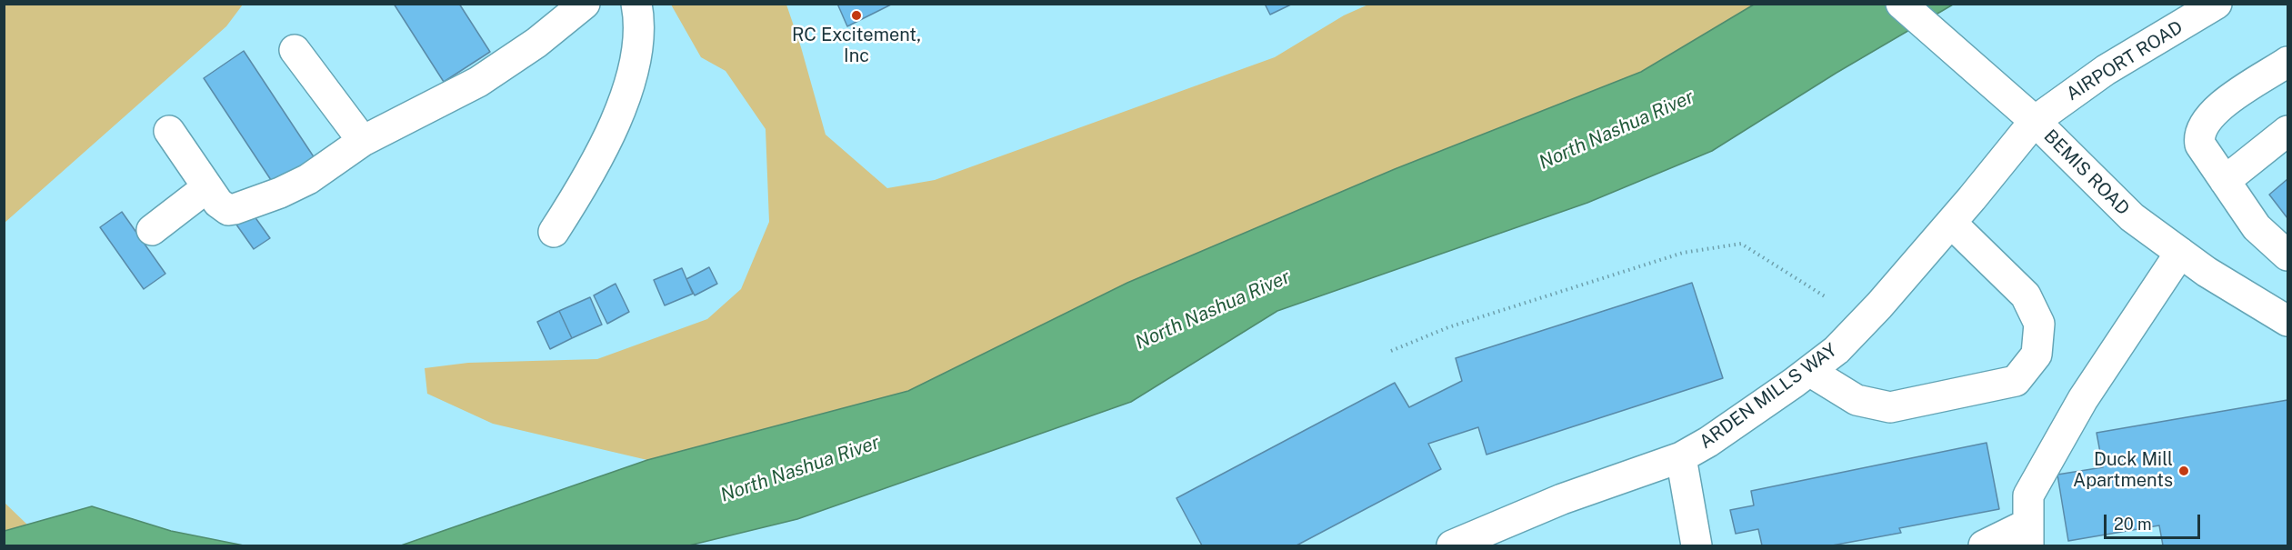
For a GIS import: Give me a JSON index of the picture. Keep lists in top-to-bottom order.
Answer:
{
  "streets": {
    "main road": ["AIRPORT ROAD", "BEMIS ROAD", "ARDEN MILLS WAY"]
  },
  "crossings": [
    ["AIRPORT ROAD", "BEMIS ROAD"],
    ["AIRPORT ROAD", "ARDEN MILLS WAY"],
    ["BEMIS ROAD", "ARDEN MILLS WAY"]
  ],
  "water": ["North Nashua River"],
  "places": ["RC Excitement, Inc", "Duck Mill Apartments"],
  "scale_bar": "20 m"
}
